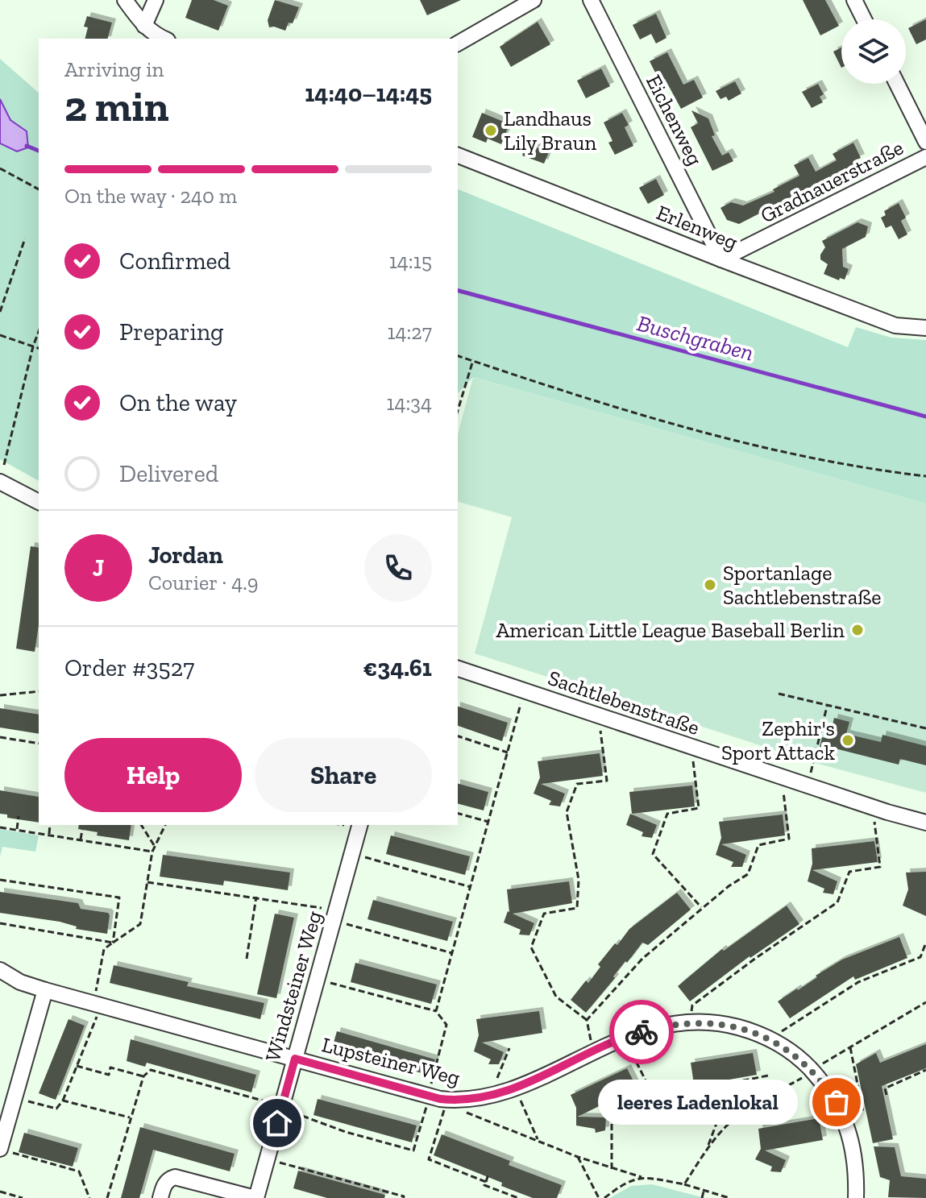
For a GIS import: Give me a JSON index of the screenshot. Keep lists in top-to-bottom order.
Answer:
{
  "streets": {
    "street": [
      "Eichenweg",
      "Gradnauerstraße",
      "Erlenweg",
      "Sachtlebenstraße",
      "Windsteiner Weg",
      "Lupsteiner Weg"
    ]
  },
  "crossings": [
    ["Eichenweg", "Gradnauerstraße"],
    ["Eichenweg", "Erlenweg"],
    ["Gradnauerstraße", "Erlenweg"],
    ["Windsteiner Weg", "Lupsteiner Weg"]
  ],
  "water": ["Buschgraben"],
  "places": [
    "Landhaus Lily Braun",
    "Sportanlage Sachtlebenstraße",
    "American Little League Baseball Berlin",
    "Zephir's Sport Attack",
    "leeres Ladenlokal"
  ],
  "page": {
    "heading": ["2 min", "Arriving in", "14:40–14:45"],
    "panel": [
      "Jordan",
      "Courier · 4.9",
      "Order #3527",
      "€34.61"
    ],
    "bar": "On the way · 240 m",
    "list": [
      ["Confirmed", "14:15"],
      ["Preparing", "14:27"],
      ["On the way", "14:34"],
      "Delivered"
    ],
    "round": "J",
    "buttons": ["Help", "Share"],
    "bubble": "leeres Ladenlokal"
  }
}
